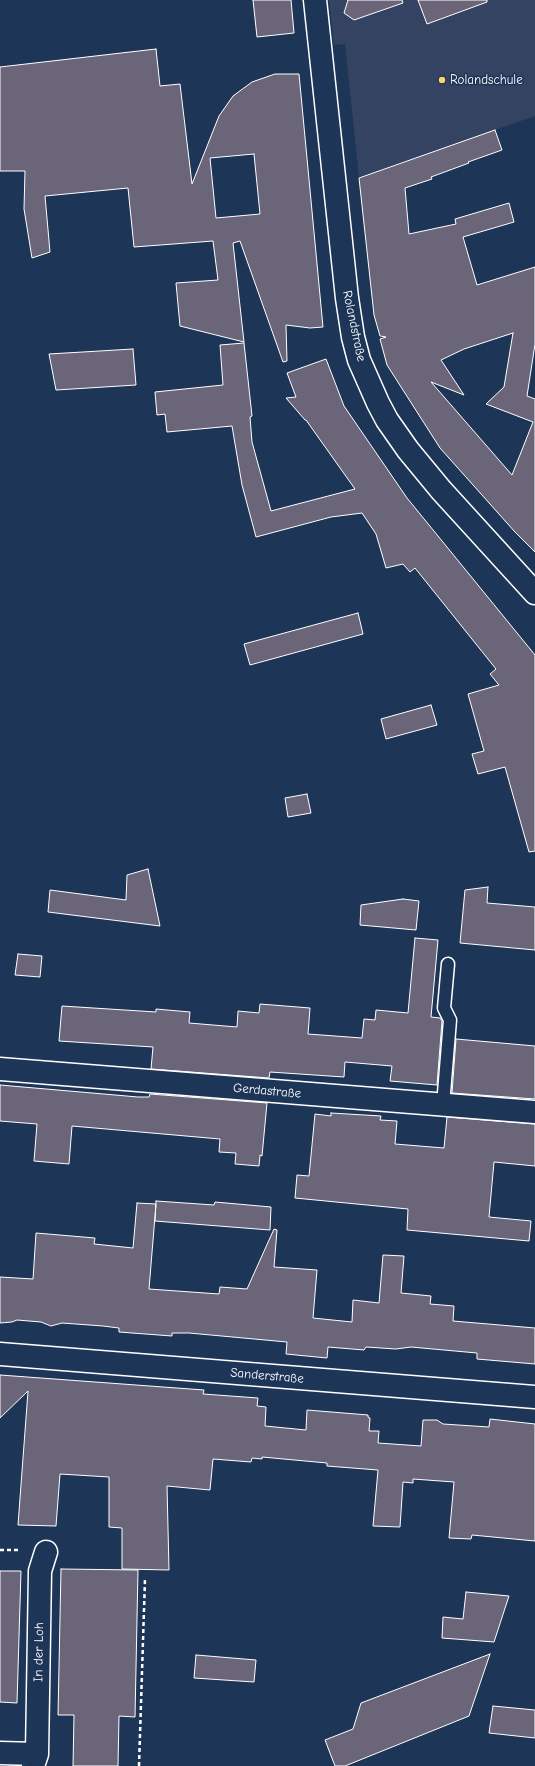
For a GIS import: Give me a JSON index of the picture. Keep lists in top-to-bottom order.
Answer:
{
  "streets": {
    "street": [
      "Rolandstraße",
      "Gerdastraße",
      "Sanderstraße",
      "In der Loh"
    ]
  },
  "places": ["Rolandschule"]
}
